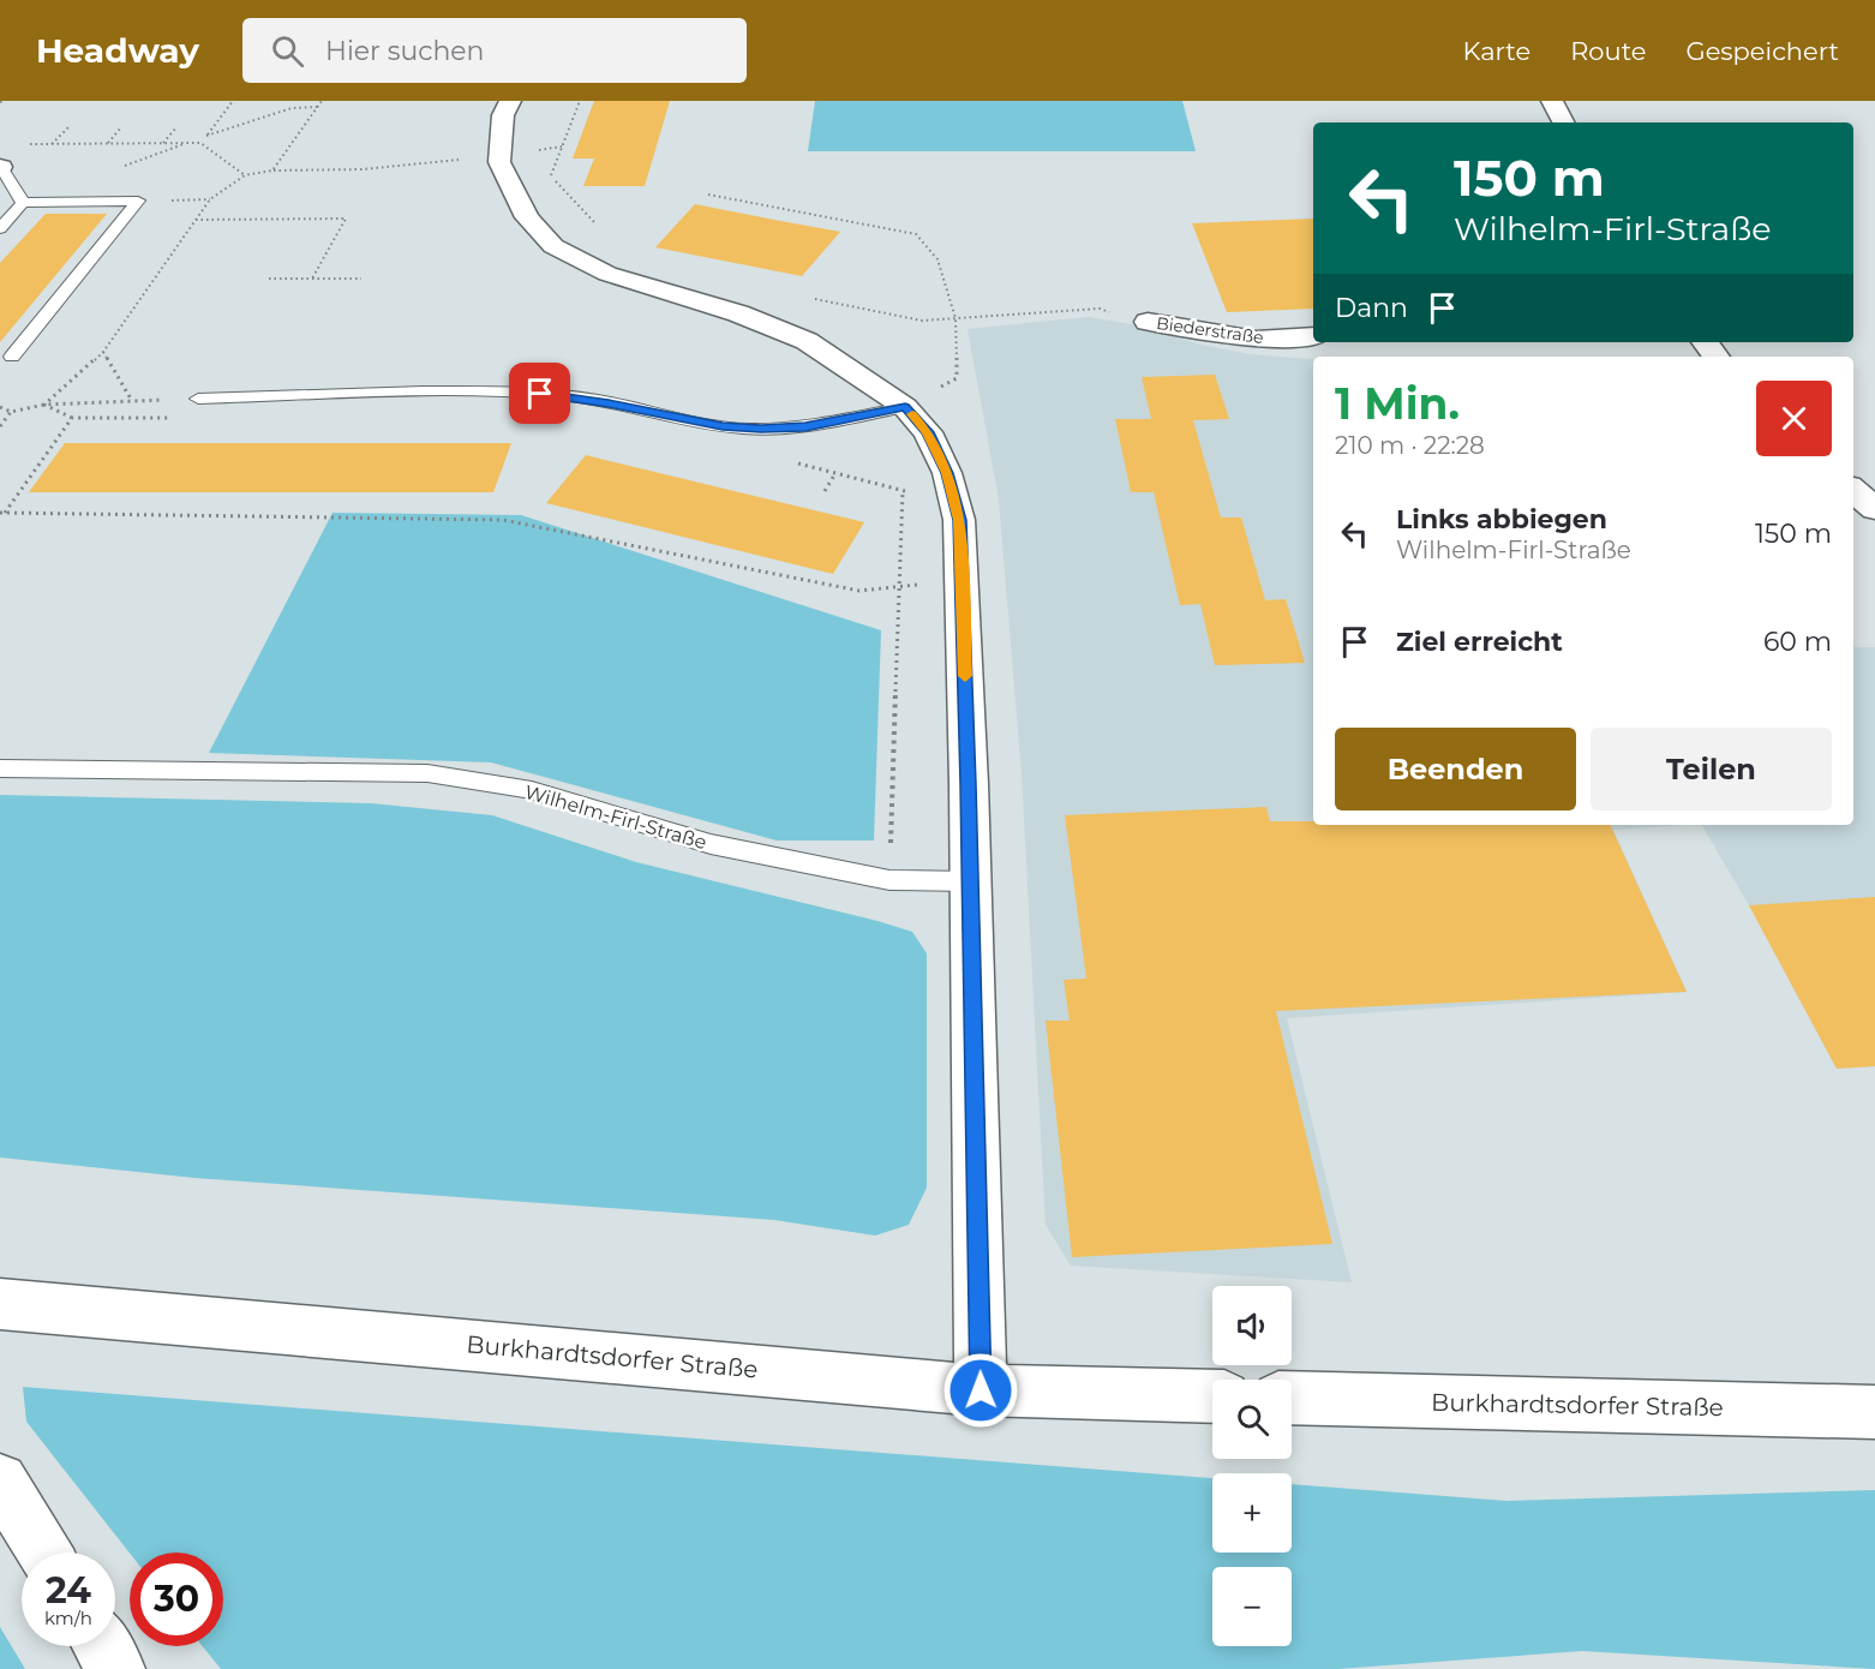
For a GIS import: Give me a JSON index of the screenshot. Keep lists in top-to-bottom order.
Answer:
{
  "streets": {
    "street": ["Biederstraße", "Burkhardtsdorfer Straße"],
    "lane": ["Wilhelm-Firl-Straße"]
  },
  "page": {
    "header": "Headway",
    "search": "Hier suchen",
    "nav": ["Karte", "Route", "Gespeichert"],
    "turn": ["150 m", "Wilhelm-Firl-Straße"],
    "then": "Dann",
    "heading": ["1 Min.", "210 m · 22:28"],
    "list": [
      {
        "name": "Links abbiegen",
        "note": "Wilhelm-Firl-Straße",
        "value": "150 m"
      },
      {
        "name": "Ziel erreicht",
        "value": "60 m"
      }
    ],
    "buttons": ["Beenden", "Teilen"],
    "map_buttons": ["+", "−"],
    "speed": "24 km/h",
    "limit": "30"
  }
}
